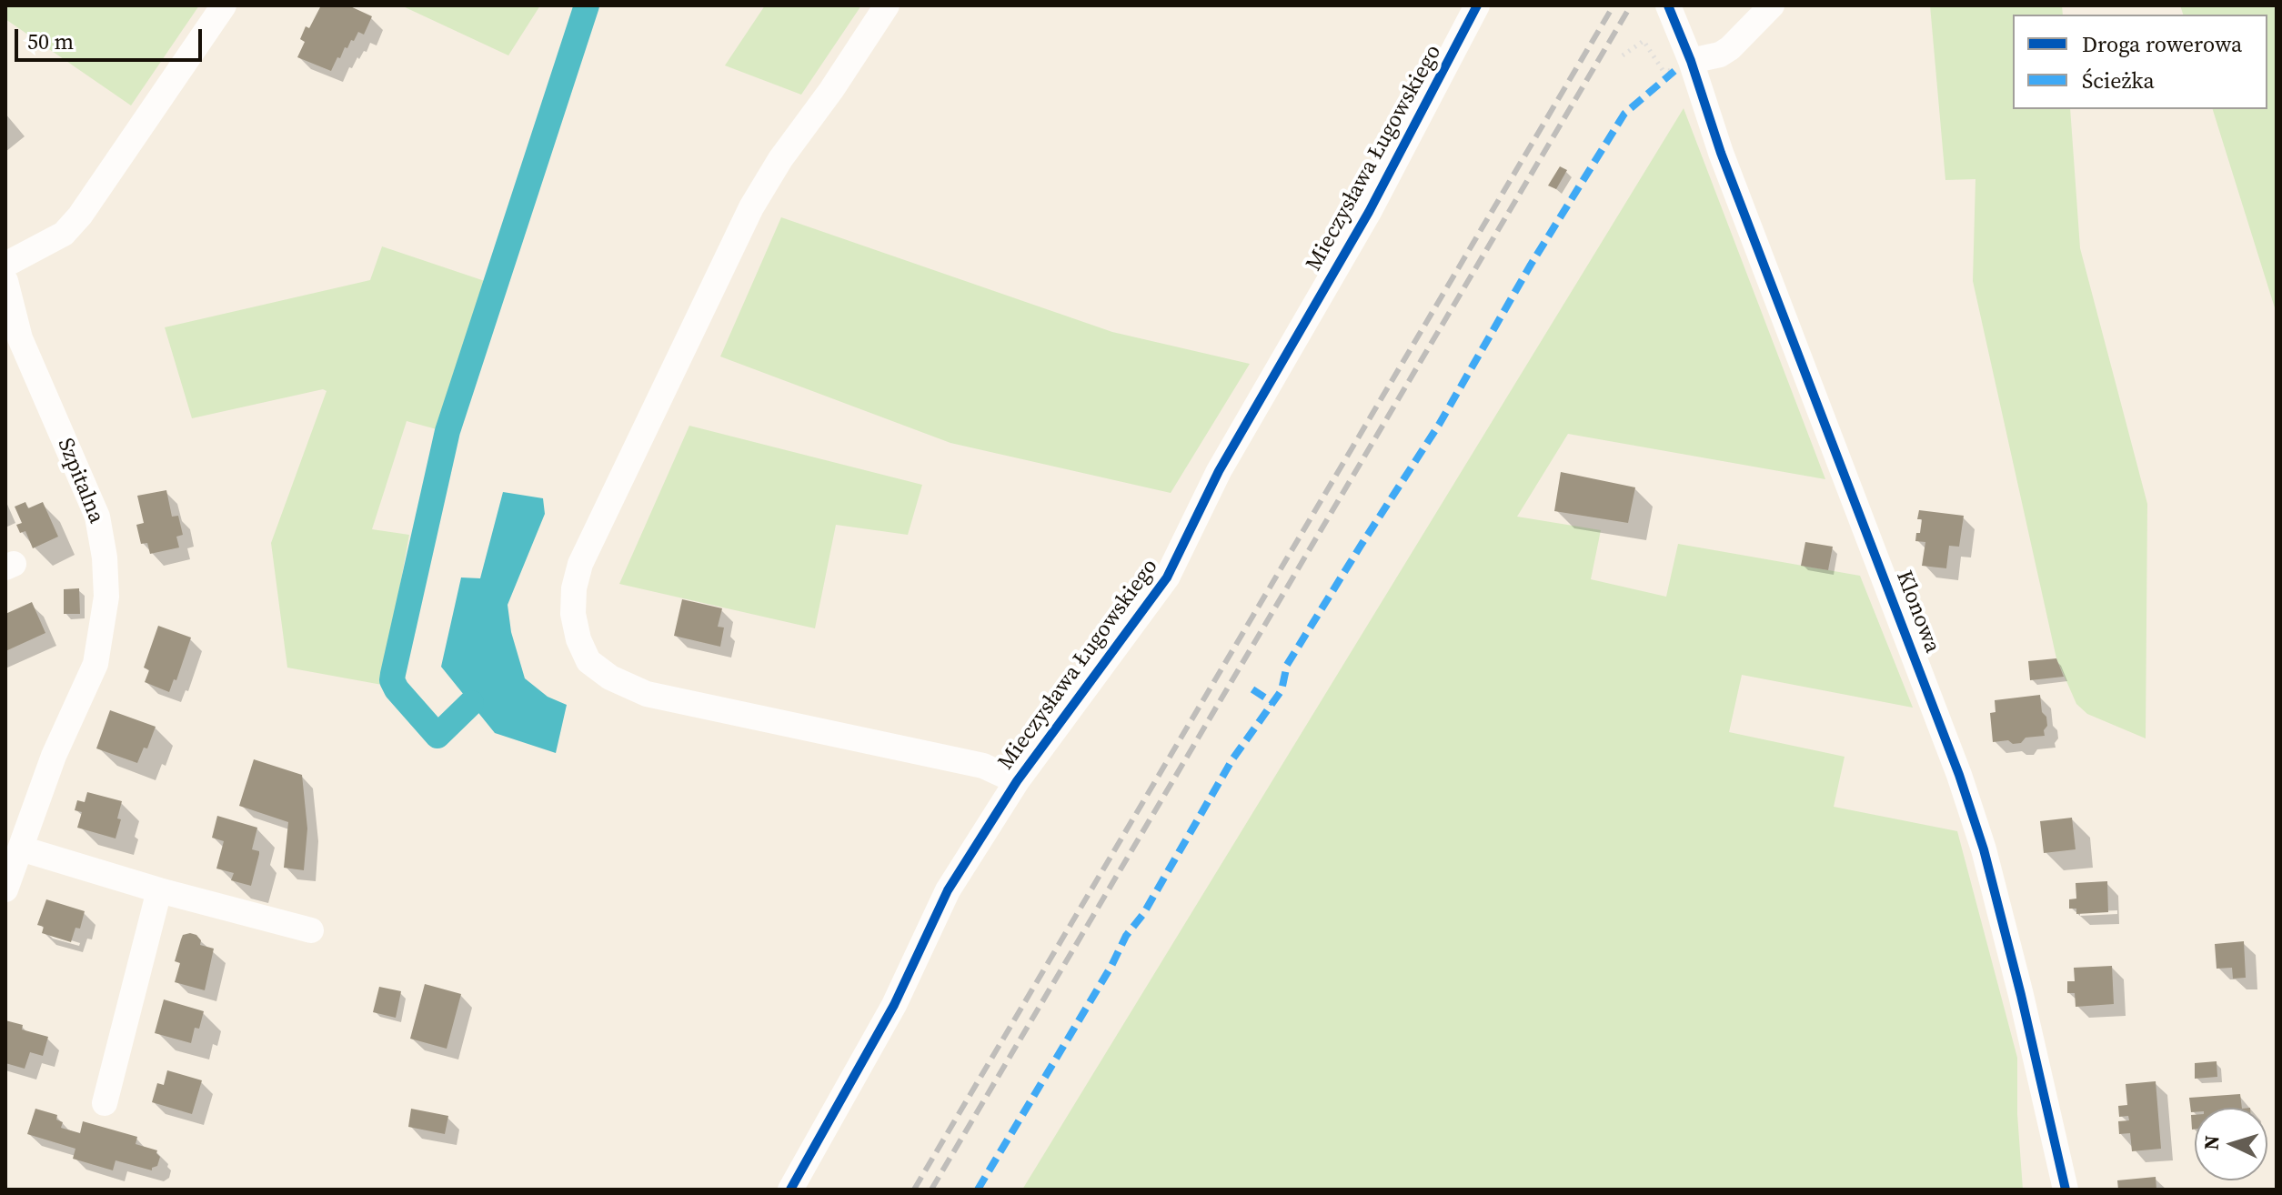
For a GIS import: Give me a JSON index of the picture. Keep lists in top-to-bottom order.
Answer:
{
  "streets": {
    "street": ["Mieczysława Ługowskiego", "Szpitalna", "Klonowa"]
  },
  "legend": ["Droga rowerowa", "Ścieżka"],
  "scale_bar": "50 m",
  "north": "left"
}
